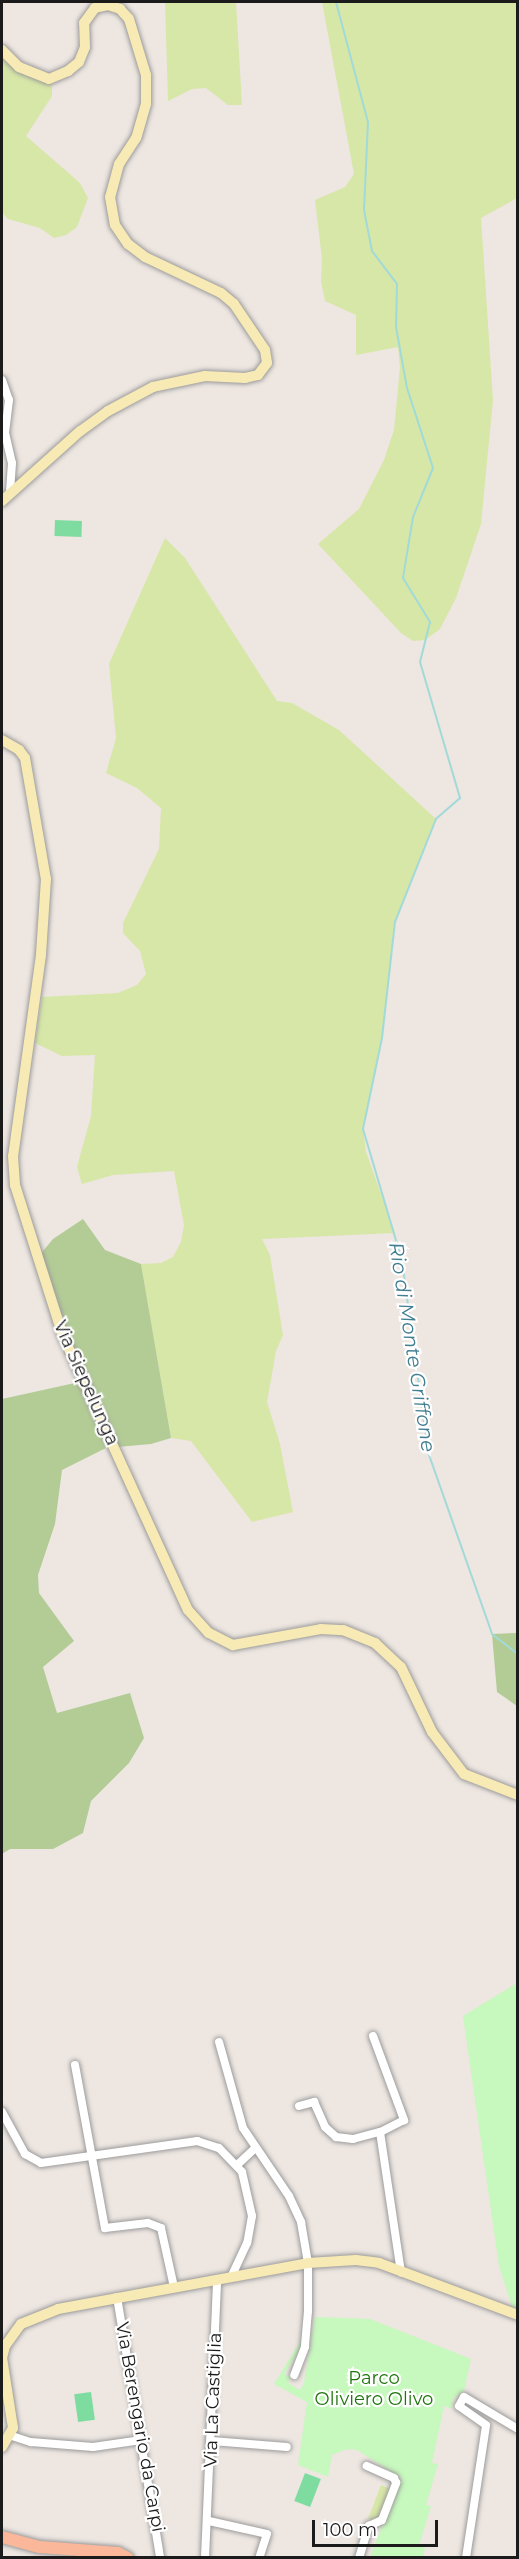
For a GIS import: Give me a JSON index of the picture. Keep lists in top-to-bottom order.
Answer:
{
  "streets": {
    "street": ["Via Siepelunga", "Via La Castiglia", "Via Berengario da Carpi"]
  },
  "water": ["Rio di Monte Griffone"],
  "parks": ["Parco Oliviero Olivo"],
  "scale_bar": "100 m"
}
